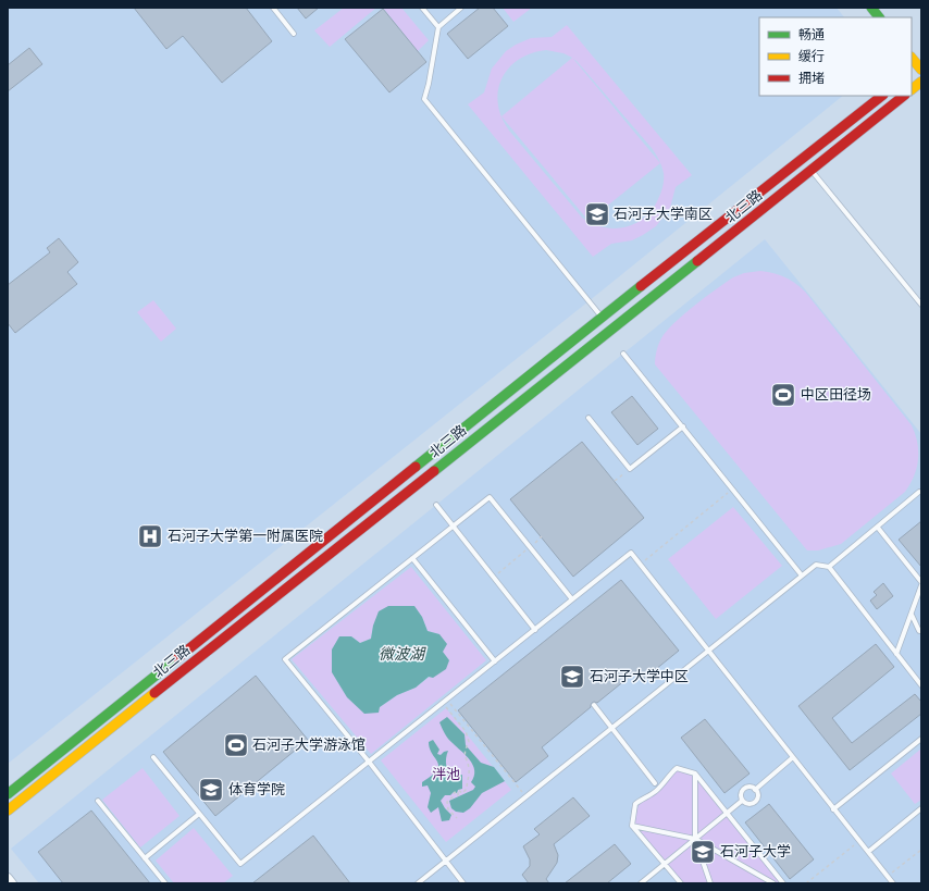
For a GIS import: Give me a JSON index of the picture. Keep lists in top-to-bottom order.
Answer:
{
  "streets": {
    "main road": ["北三路"]
  },
  "water": ["微波湖"],
  "parks": ["泮池"],
  "places": {
    "school or university": [
      "石河子大学南区",
      "石河子大学中区",
      "体育学院",
      "石河子大学"
    ],
    "sports": ["中区田径场", "石河子大学游泳馆"],
    "hospital": ["石河子大学第一附属医院"]
  },
  "legend": ["畅通", "缓行", "拥堵"]
}
